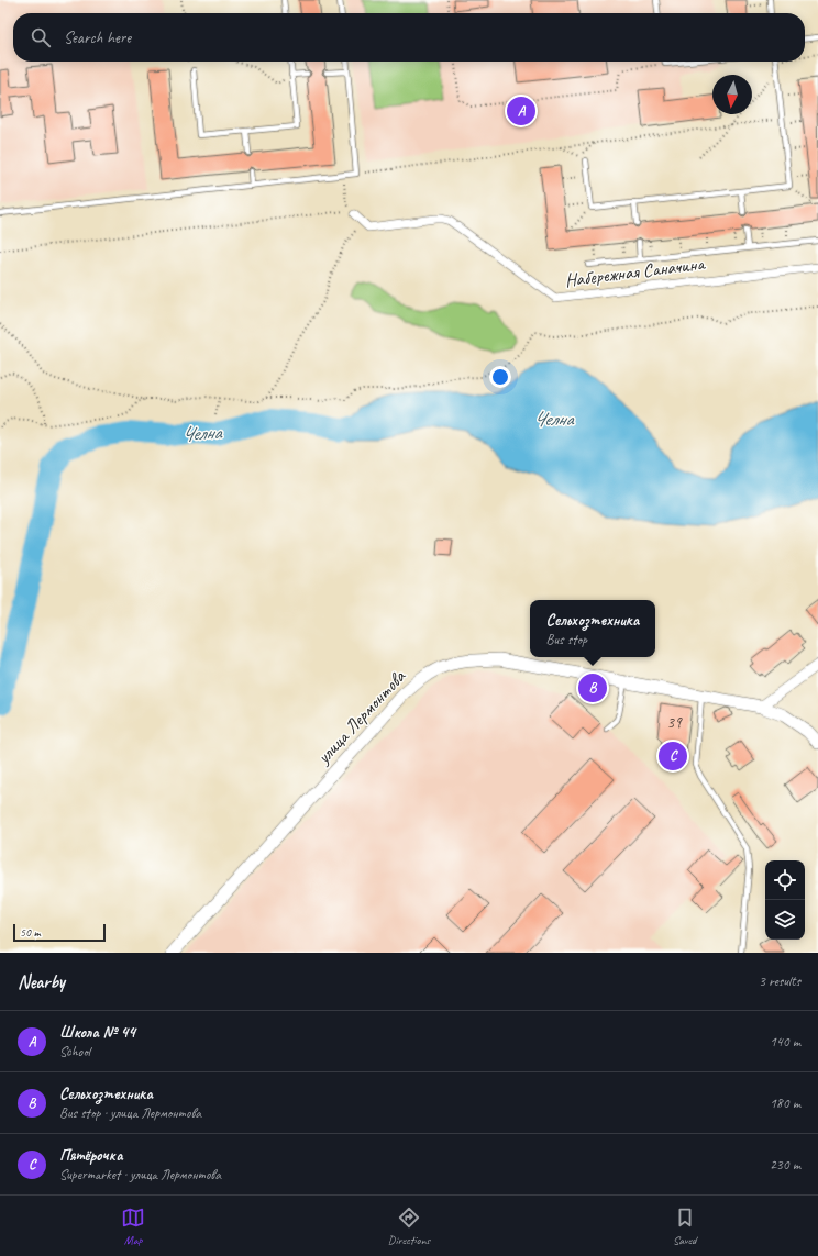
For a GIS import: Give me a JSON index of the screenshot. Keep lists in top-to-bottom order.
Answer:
{
  "streets": {
    "street": ["Набережная Саначина", "улица Лермонтова"]
  },
  "water": ["Челна"],
  "house_numbers": ["39"],
  "scale_bar": "50 m",
  "north": "bottom",
  "page": {
    "search": "Search here",
    "pins": ["A", "B", "C"],
    "popup": ["Сельхозтехника", "Bus stop"],
    "scale": "50 m",
    "heading": ["Nearby", "3 results"],
    "list": [
      {
        "mark": "A",
        "name": "Школа № 44",
        "note": "School",
        "value": "140 m"
      },
      {
        "mark": "B",
        "name": "Сельхозтехника",
        "note": "Bus stop · улица Лермонтова",
        "value": "180 m"
      },
      {
        "mark": "C",
        "name": "Пятёрочка",
        "note": "Supermarket · улица Лермонтова",
        "value": "230 m"
      }
    ],
    "nav": ["Map", "Directions", "Saved"]
  }
}
